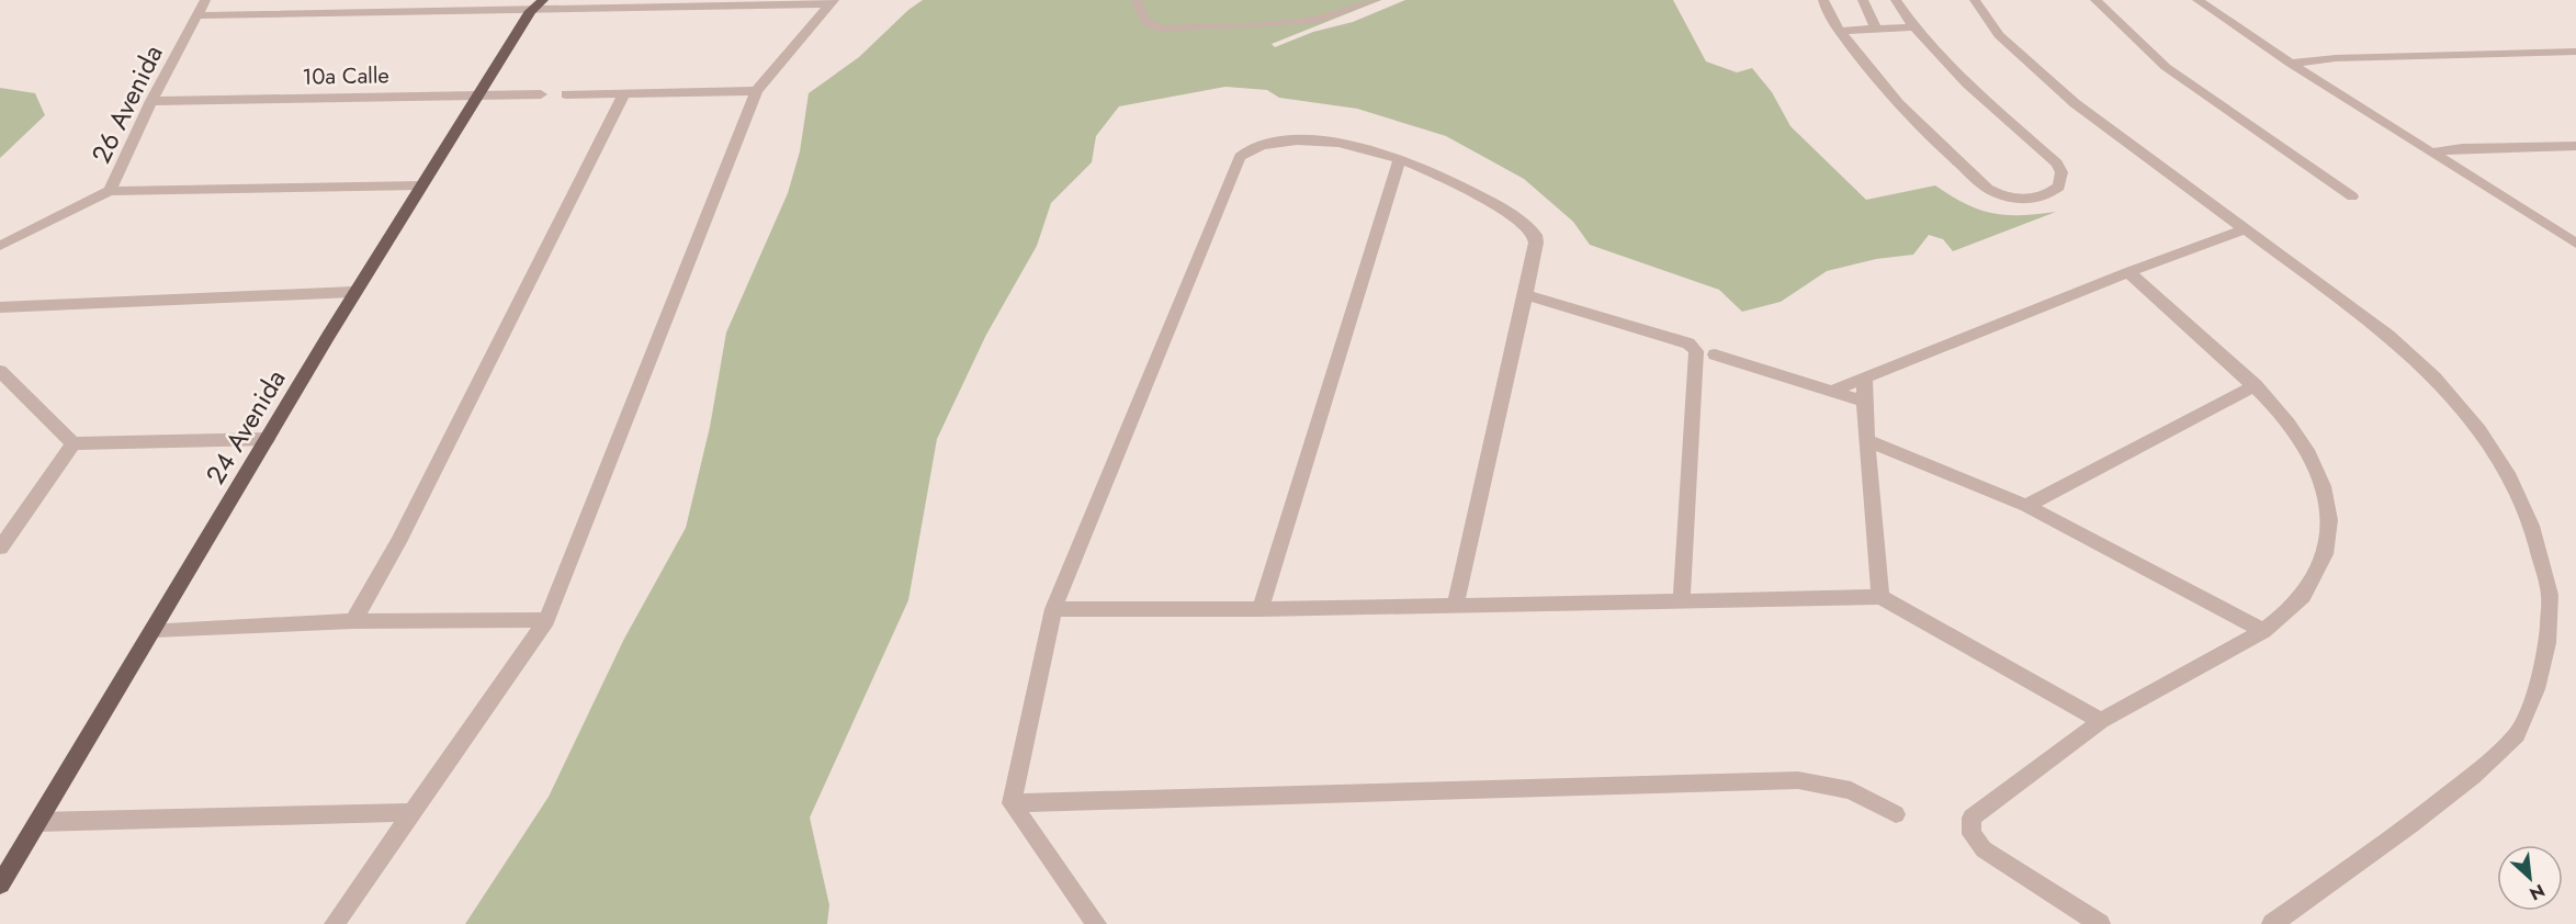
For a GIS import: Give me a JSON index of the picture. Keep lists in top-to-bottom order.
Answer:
{
  "streets": {
    "main road": ["24 Avenida"],
    "street": ["10a Calle", "26 Avenida"]
  },
  "crossings": [
    ["10a Calle", "26 Avenida"],
    ["10a Calle", "24 Avenida"]
  ],
  "north": "bottom right"
}
